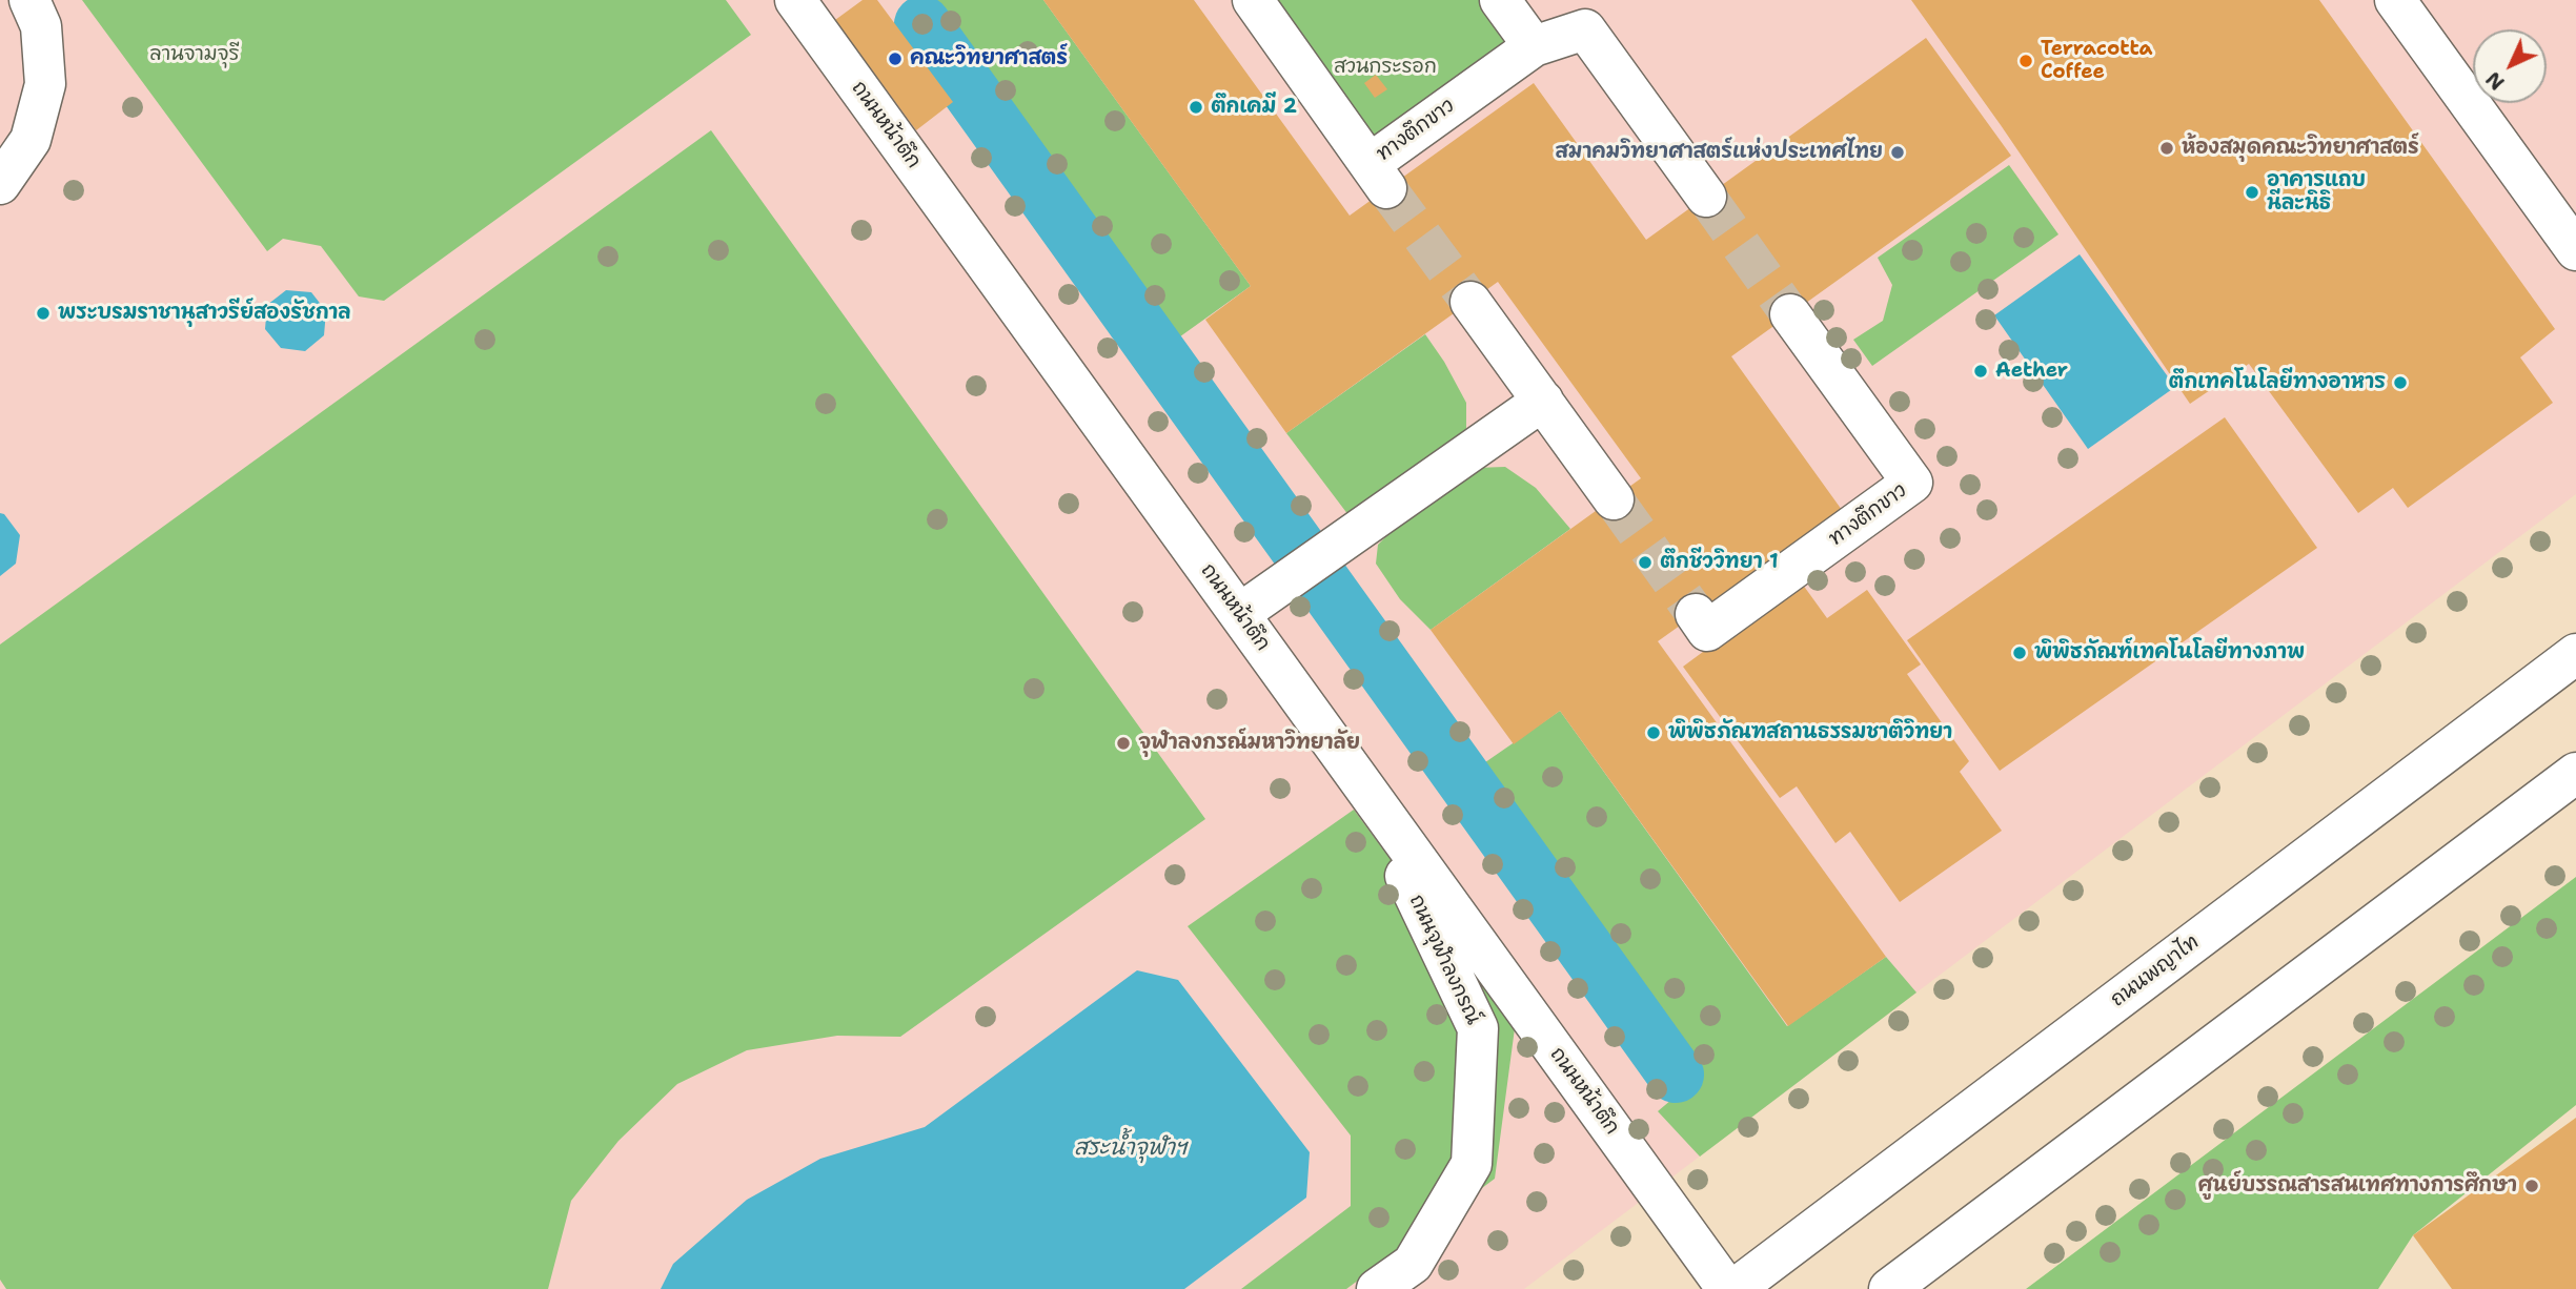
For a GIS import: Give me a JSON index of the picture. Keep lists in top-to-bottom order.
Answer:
{
  "streets": {
    "street": [
      "ถนนหน้าตึก",
      "ทางตึกขาว",
      "ถนนจุฬาลงกรณ์",
      "ถนนพญาไท"
    ]
  },
  "crossings": [
    ["ถนนหน้าตึก", "ถนนจุฬาลงกรณ์"]
  ],
  "water": ["สระน้ำจุฬาฯ"],
  "parks": ["ลานจามจุรี", "สวนกระรอก"],
  "places": [
    "คณะวิทยาศาสตร์",
    "Terracotta Coffee",
    "ตึกเคมี 2",
    "ห้องสมุดคณะวิทยาศาสตร์",
    "สมาคมวิทยาศาสตร์แห่งประเทศไทย",
    "อาคารแถบ นีละนิธิ",
    "พระบรมราชานุสาวรีย์สองรัชกาล",
    "Aether",
    "ตึกเทคโนโลยีทางอาหาร",
    "ตึกชีววิทยา 1",
    "พิพิธภัณฑ์เทคโนโลยีทางภาพ",
    "พิพิธภัณฑสถานธรรมชาติวิทยา",
    "จุฬาลงกรณ์มหาวิทยาลัย",
    "ศูนย์บรรณสารสนเทศทางการศึกษา"
  ],
  "north": "bottom left"
}
